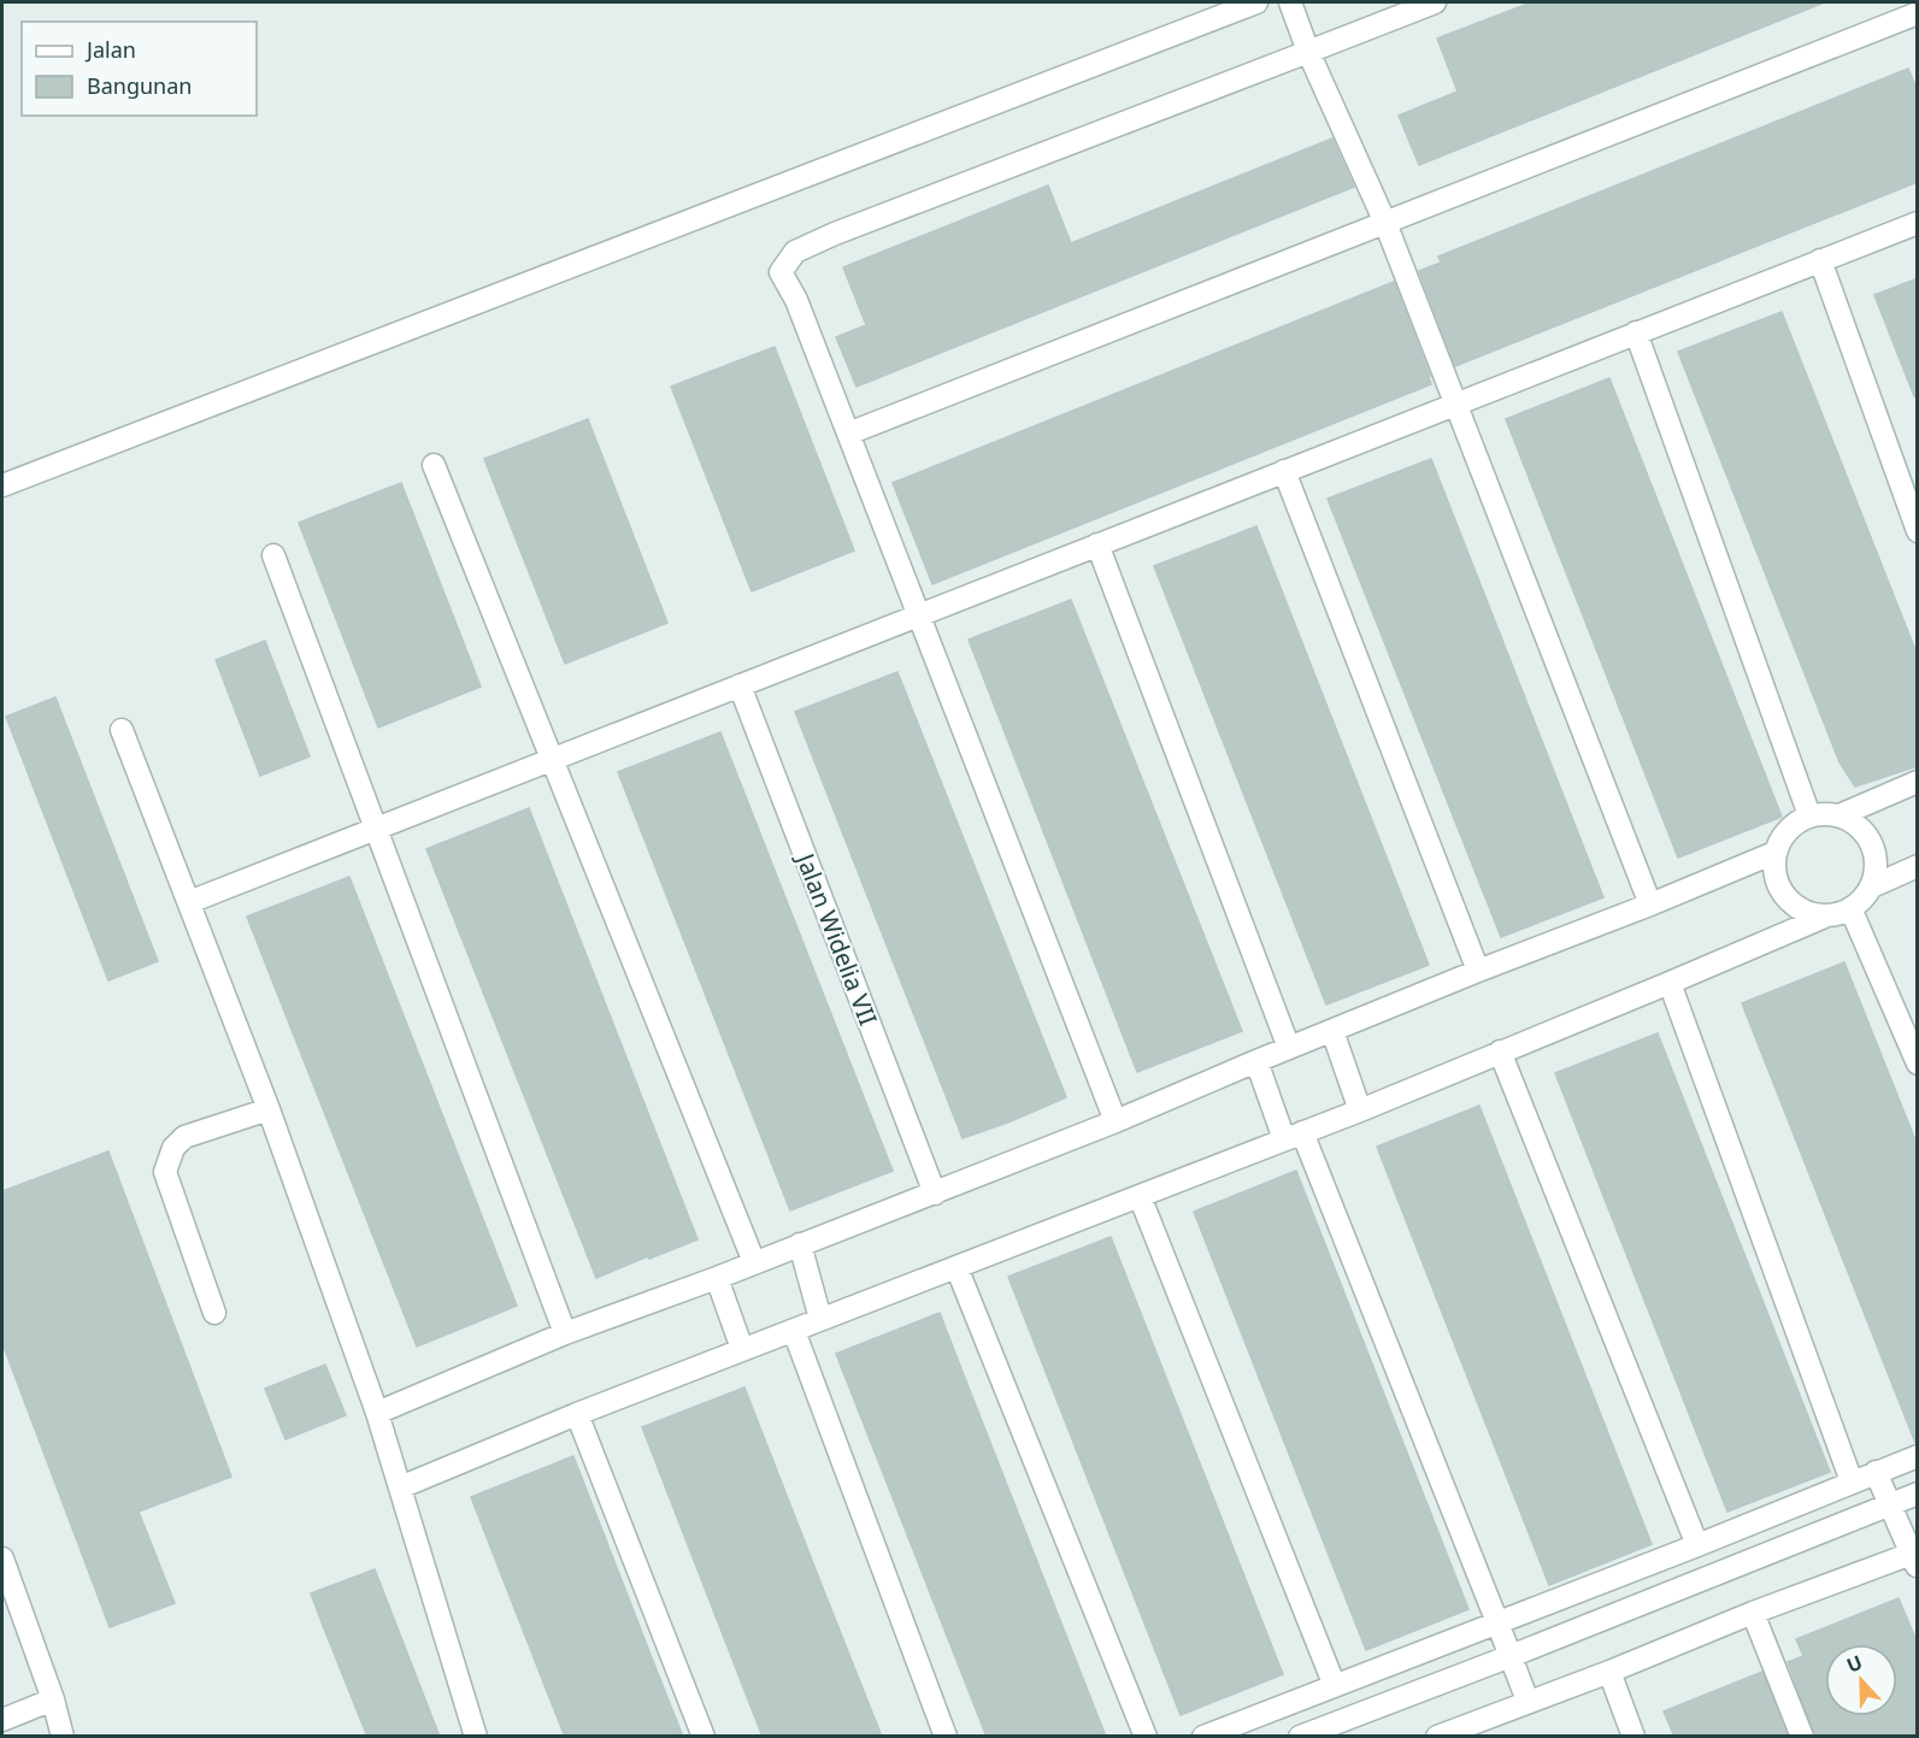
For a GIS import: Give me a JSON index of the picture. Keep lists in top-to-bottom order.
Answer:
{
  "streets": {
    "street": ["Jalan Widelia VII"]
  },
  "legend": ["Jalan", "Bangunan"],
  "north": "top"
}
